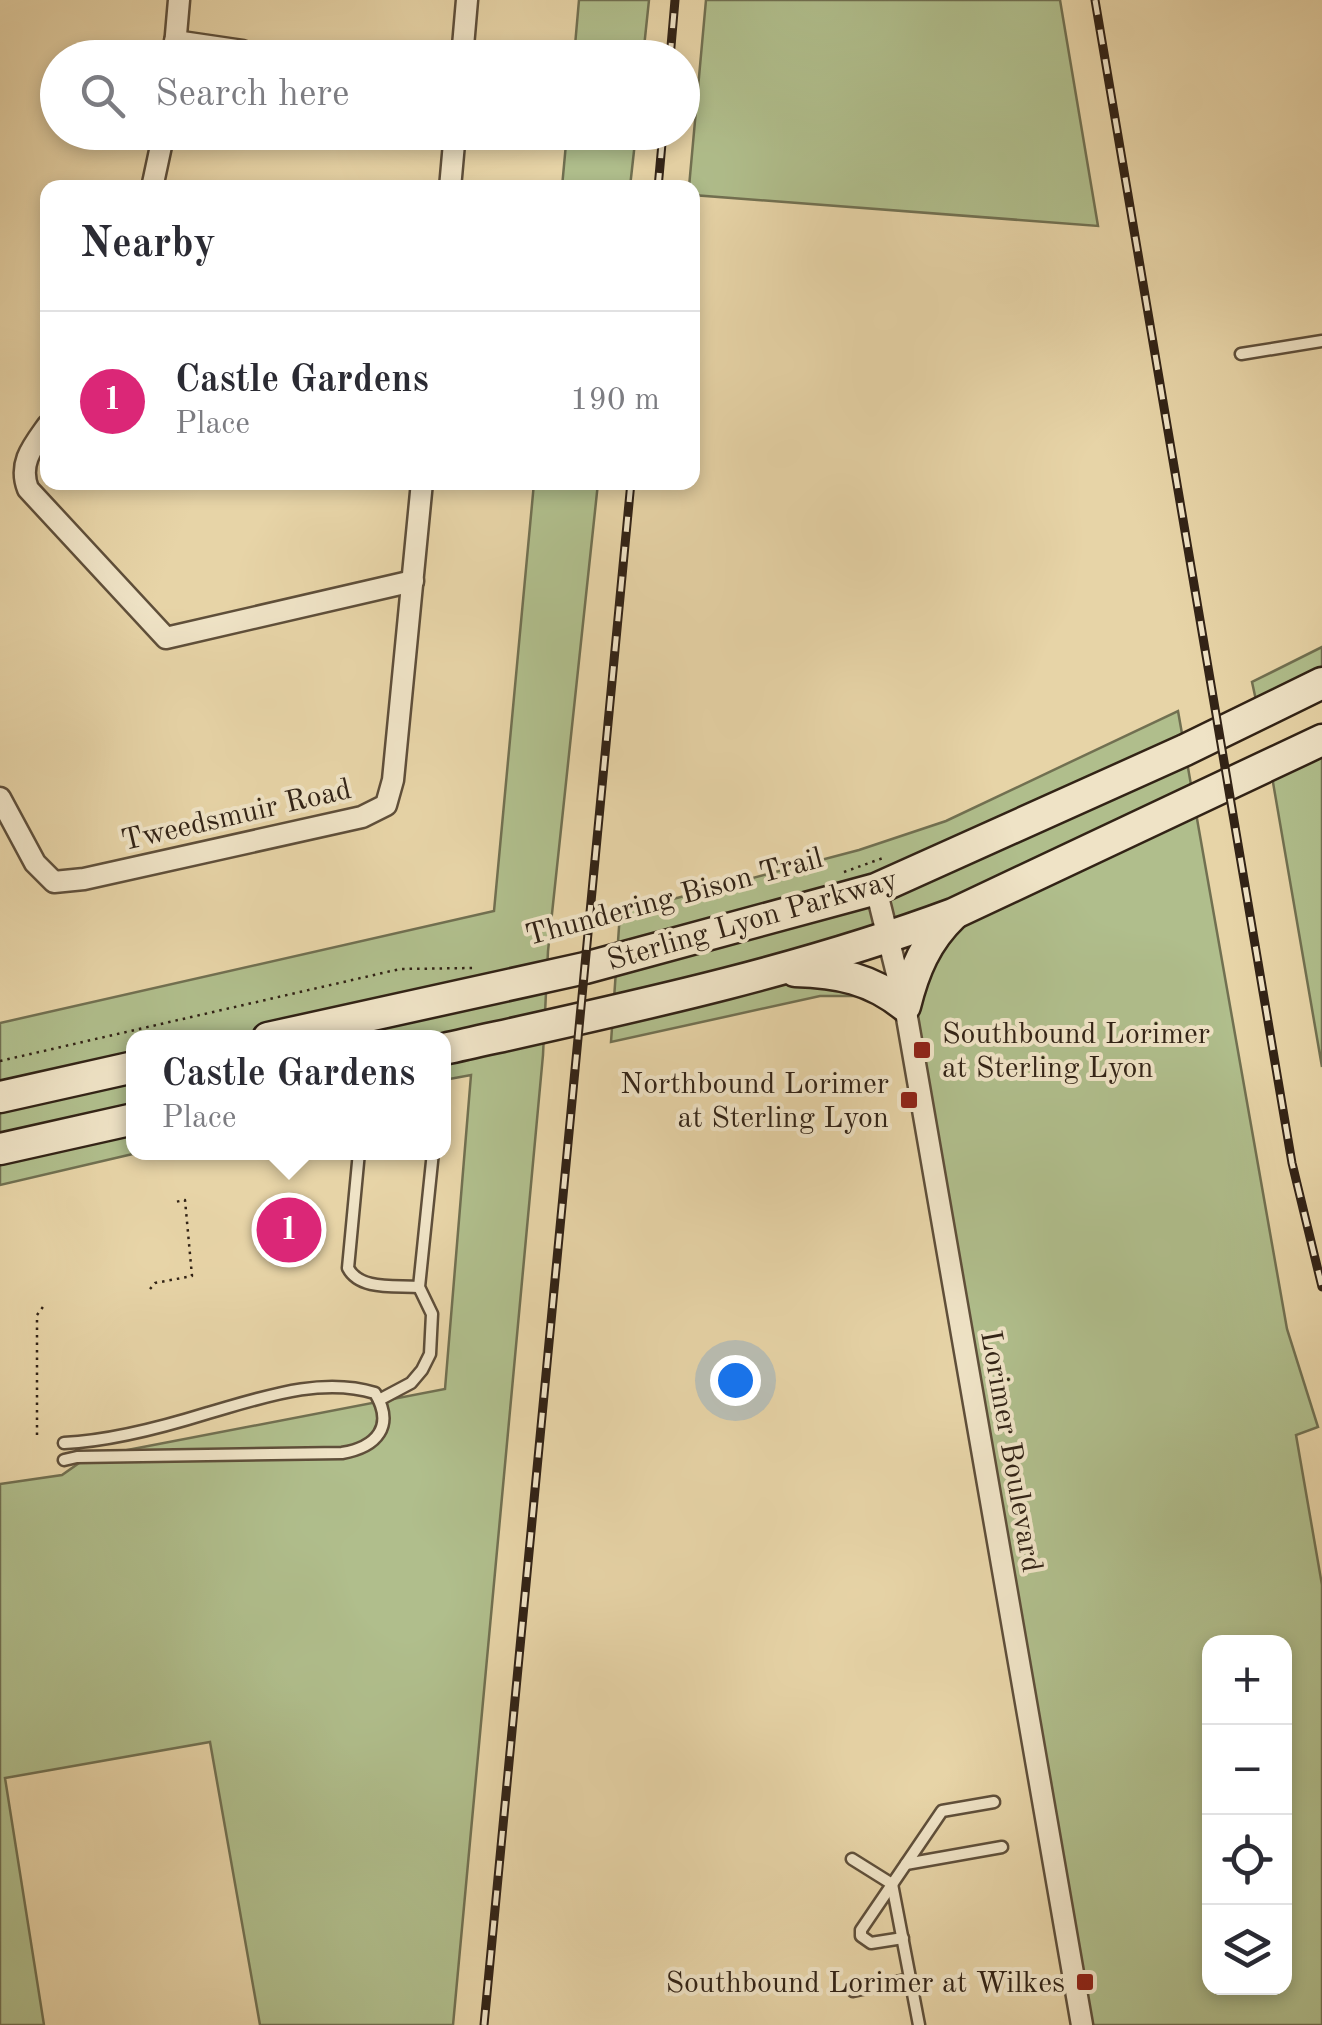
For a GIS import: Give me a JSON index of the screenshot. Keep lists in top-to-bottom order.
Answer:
{
  "streets": {
    "main road": ["Sterling Lyon Parkway"],
    "street": ["Tweedsmuir Road", "Lorimer Boulevard"],
    "path": ["Thundering Bison Trail"]
  },
  "crossings": [
    ["Sterling Lyon Parkway", "Lorimer Boulevard"]
  ],
  "places": {
    "transit": ["Southbound Lorimer at Sterling Lyon", "Northbound Lorimer at Sterling Lyon", "Southbound Lorimer at Wilkes"]
  },
  "page": {
    "search": "Search here",
    "heading": "Nearby",
    "list": [
      {
        "mark": "1",
        "name": "Castle Gardens",
        "note": "Place",
        "value": "190 m"
      }
    ],
    "popup": ["Castle Gardens", "Place"],
    "pins": "1",
    "map_buttons": ["+", "−"]
  }
}
